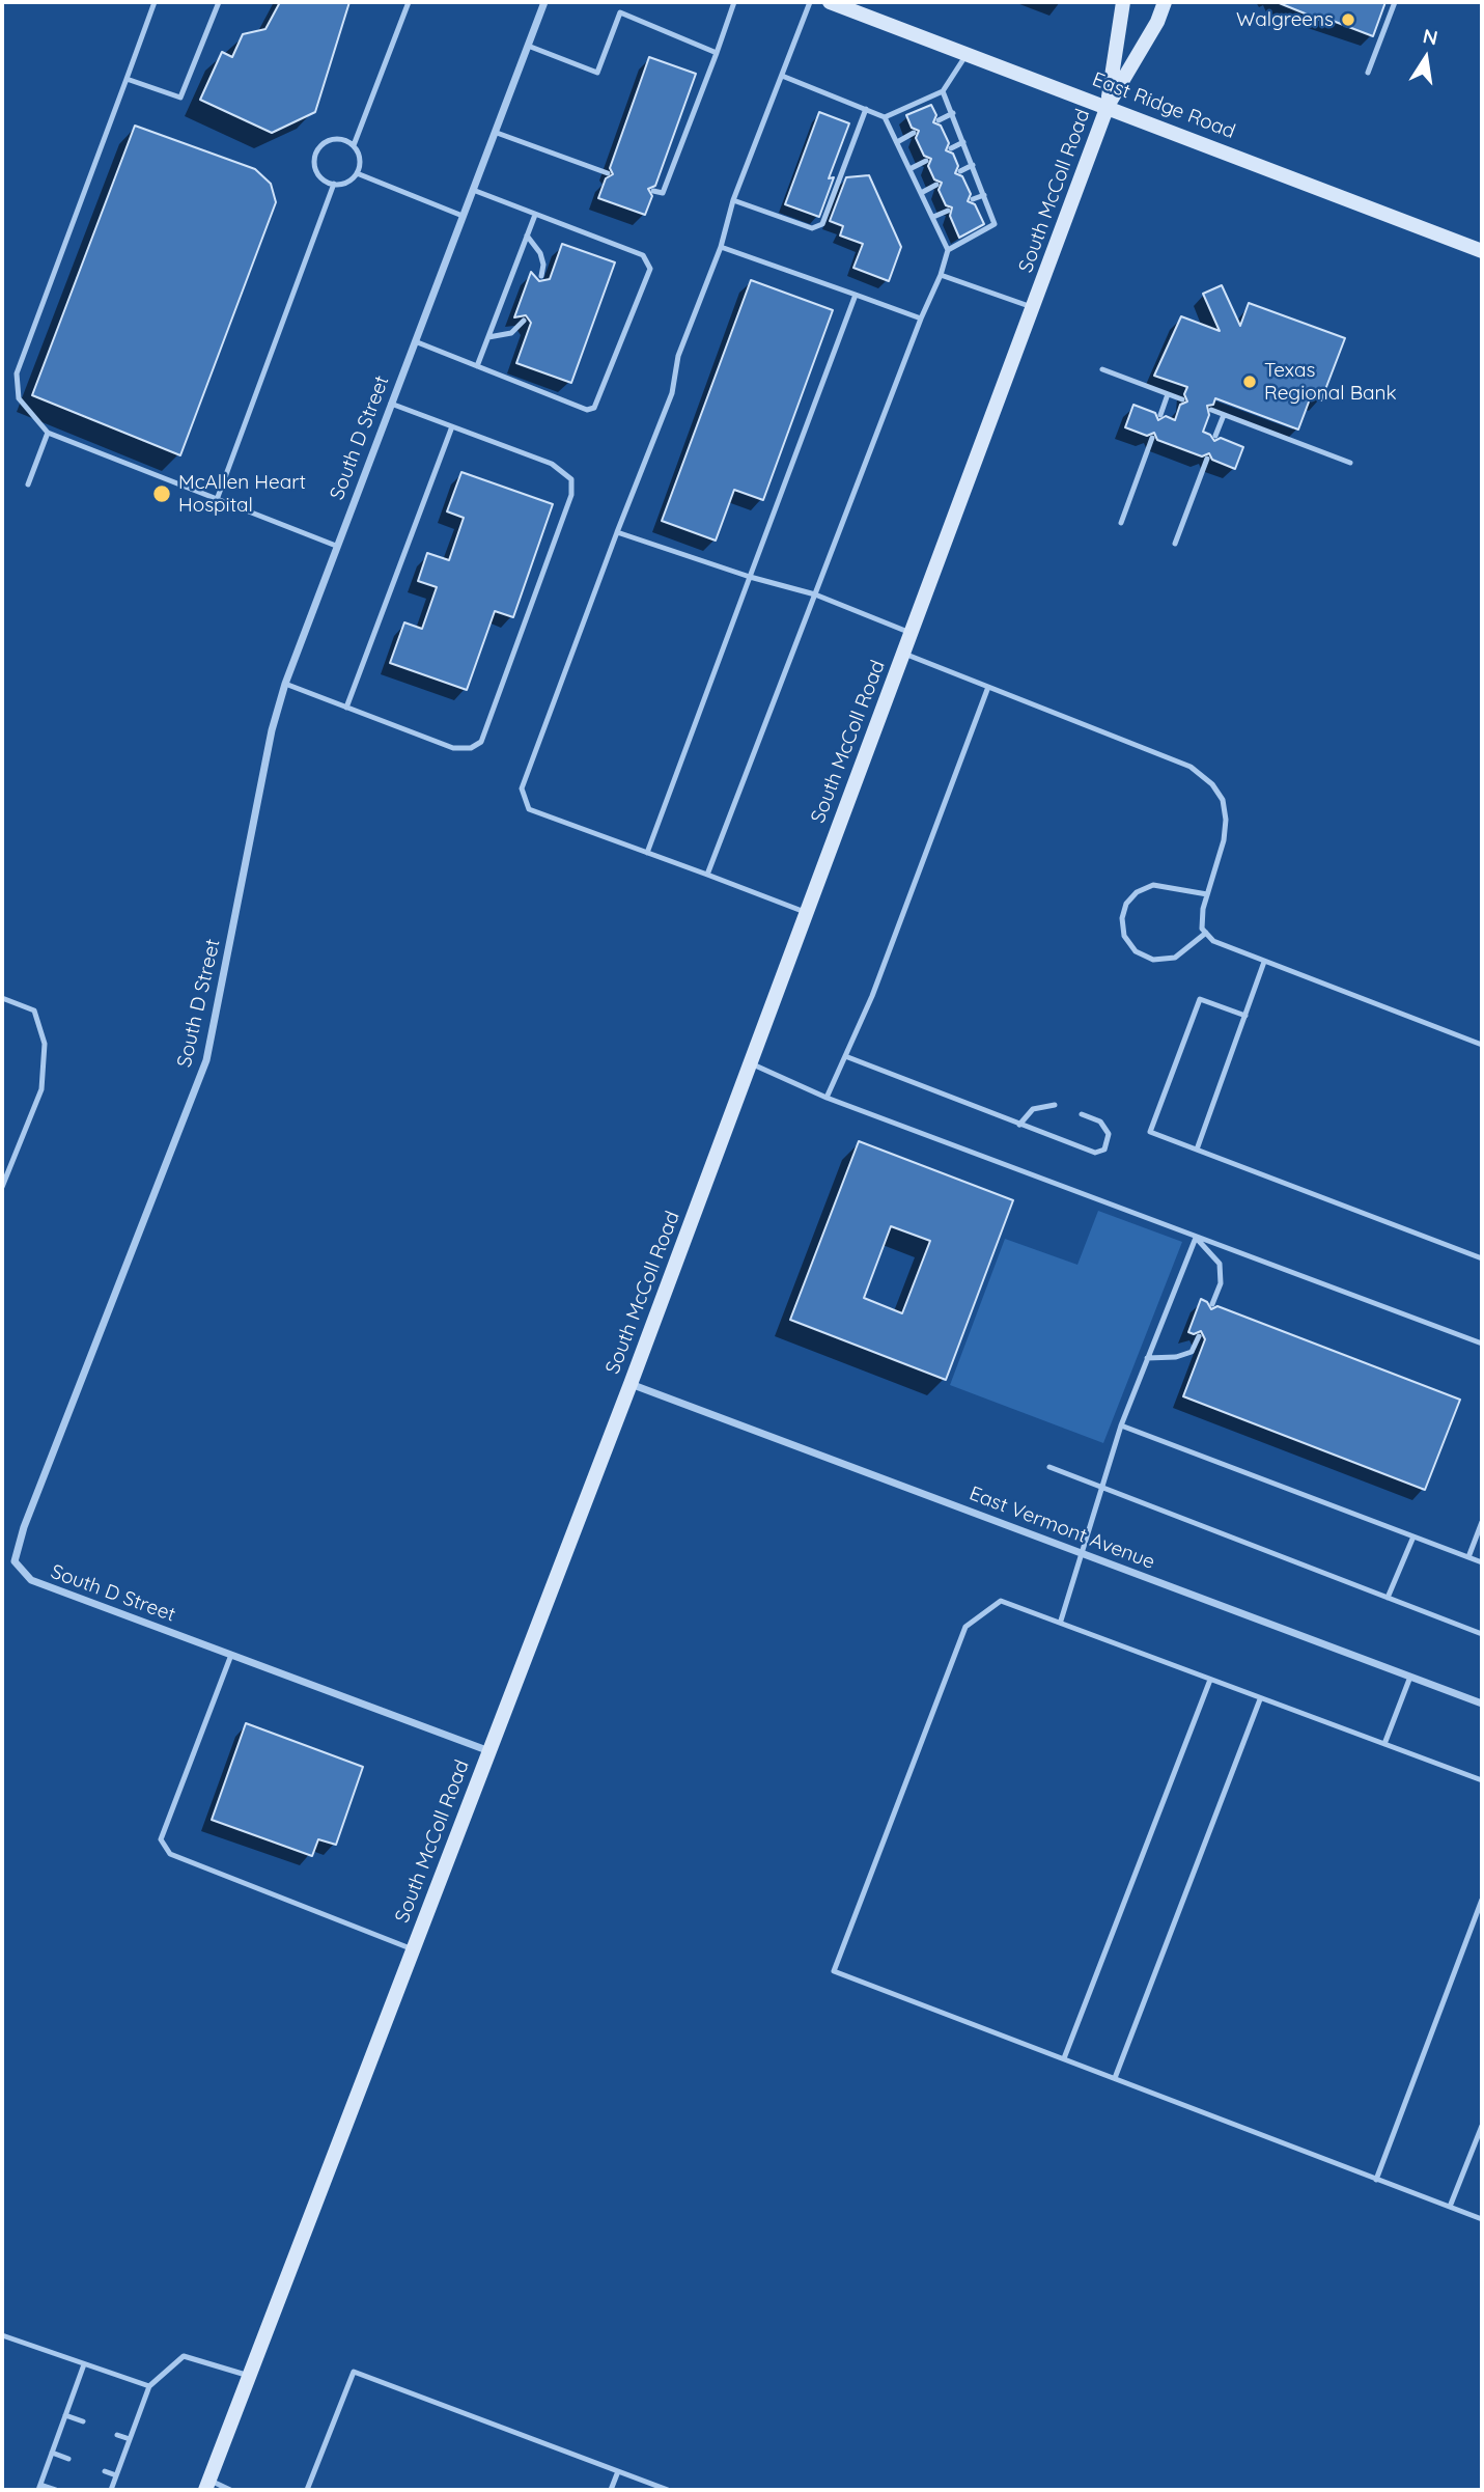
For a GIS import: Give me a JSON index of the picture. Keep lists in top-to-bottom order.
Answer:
{
  "streets": {
    "street": [
      "East Ridge Road",
      "South McColl Road",
      "South D Street",
      "East Vermont Avenue"
    ]
  },
  "crossings": [
    ["East Ridge Road", "South McColl Road"],
    ["South McColl Road", "South D Street"],
    ["South McColl Road", "East Vermont Avenue"]
  ],
  "places": ["Walgreens", "Texas Regional Bank", "McAllen Heart Hospital"],
  "north": "top"
}
